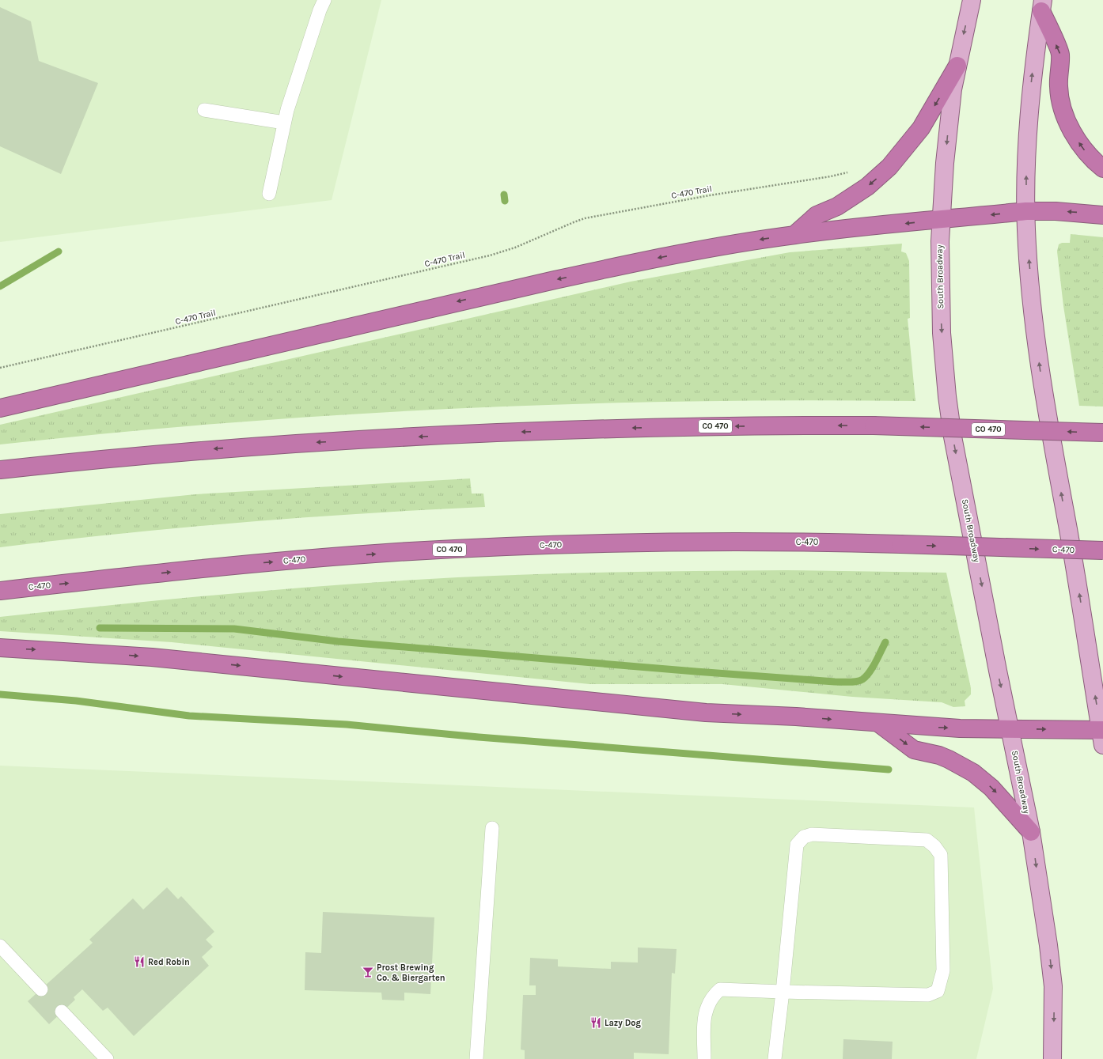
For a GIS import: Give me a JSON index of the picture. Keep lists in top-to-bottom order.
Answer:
{
  "streets": {
    "highway": ["CO 470", "C-470"],
    "main road": ["South Broadway"],
    "path": ["C-470 Trail"]
  },
  "places": {
    "restaurant": ["Red Robin", "Lazy Dog"],
    "bar": ["Prost Brewing Co. & Biergarten"]
  }
}
